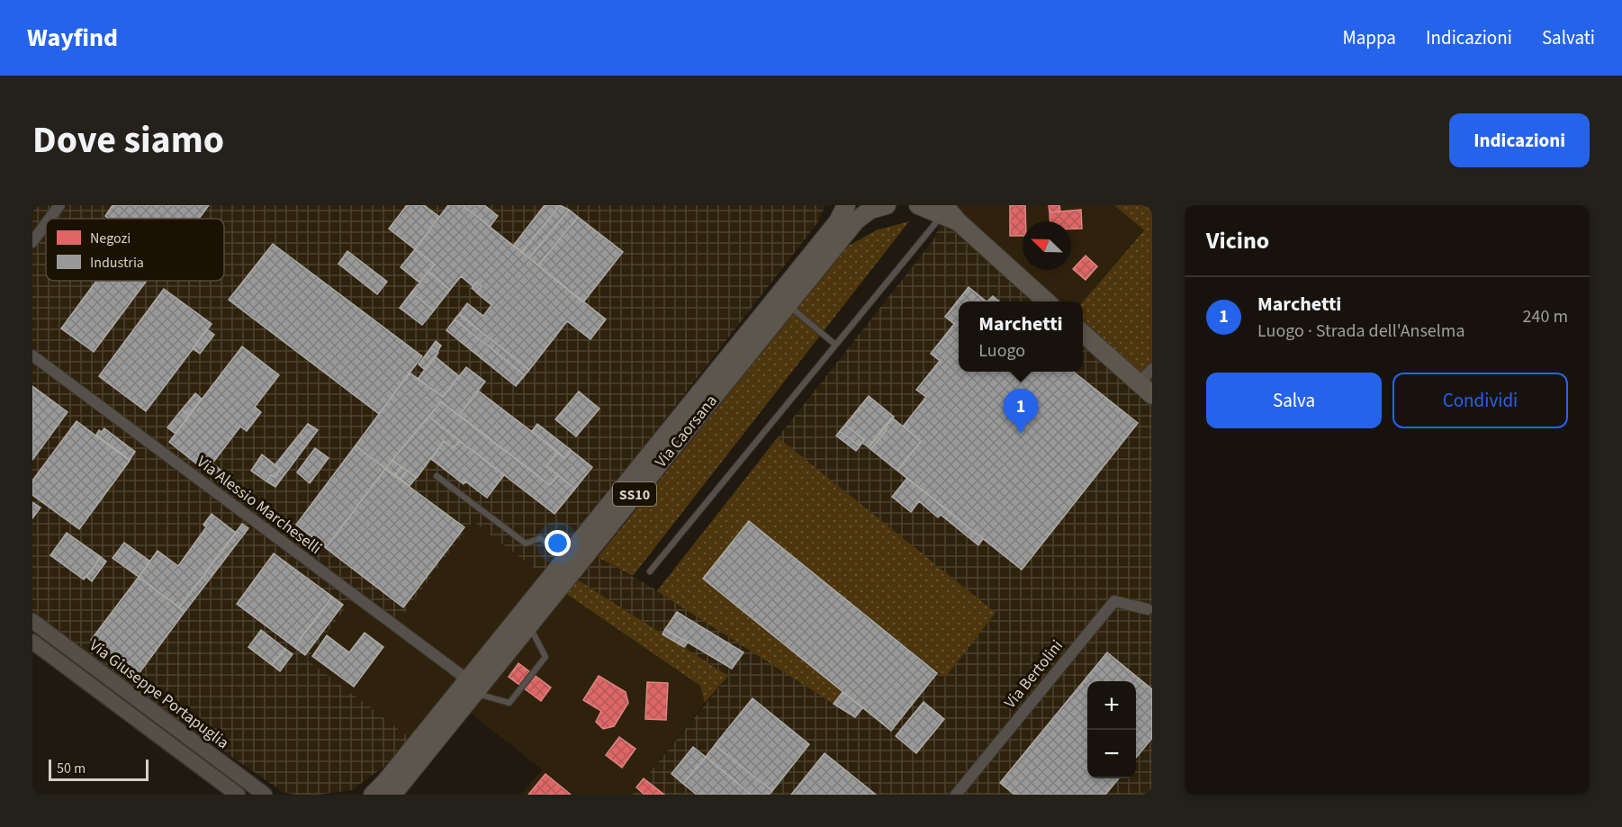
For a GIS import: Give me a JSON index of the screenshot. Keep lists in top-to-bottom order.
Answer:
{
  "streets": {
    "main road": ["Via Caorsana", "SS10", "Via Giuseppe Portapuglia"],
    "street": ["Via Alessio Marcheselli", "Via Bertolini"]
  },
  "crossings": [
    ["Via Caorsana", "Via Alessio Marcheselli"]
  ],
  "legend": ["Negozi", "Industria"],
  "scale_bar": "50 m",
  "north": "top left",
  "page": {
    "header": "Wayfind",
    "nav": ["Mappa", "Indicazioni", "Salvati"],
    "title": "Dove siamo",
    "buttons": [
      "Indicazioni",
      ["Salva", "Condividi"]
    ],
    "heading": "Vicino",
    "list": [
      {
        "mark": "1",
        "name": "Marchetti",
        "note": "Luogo · Strada dell'Anselma",
        "value": "240 m"
      }
    ],
    "popup": ["Marchetti", "Luogo"],
    "pins": "1",
    "map_buttons": ["+", "−"],
    "scale": "50 m"
  }
}
